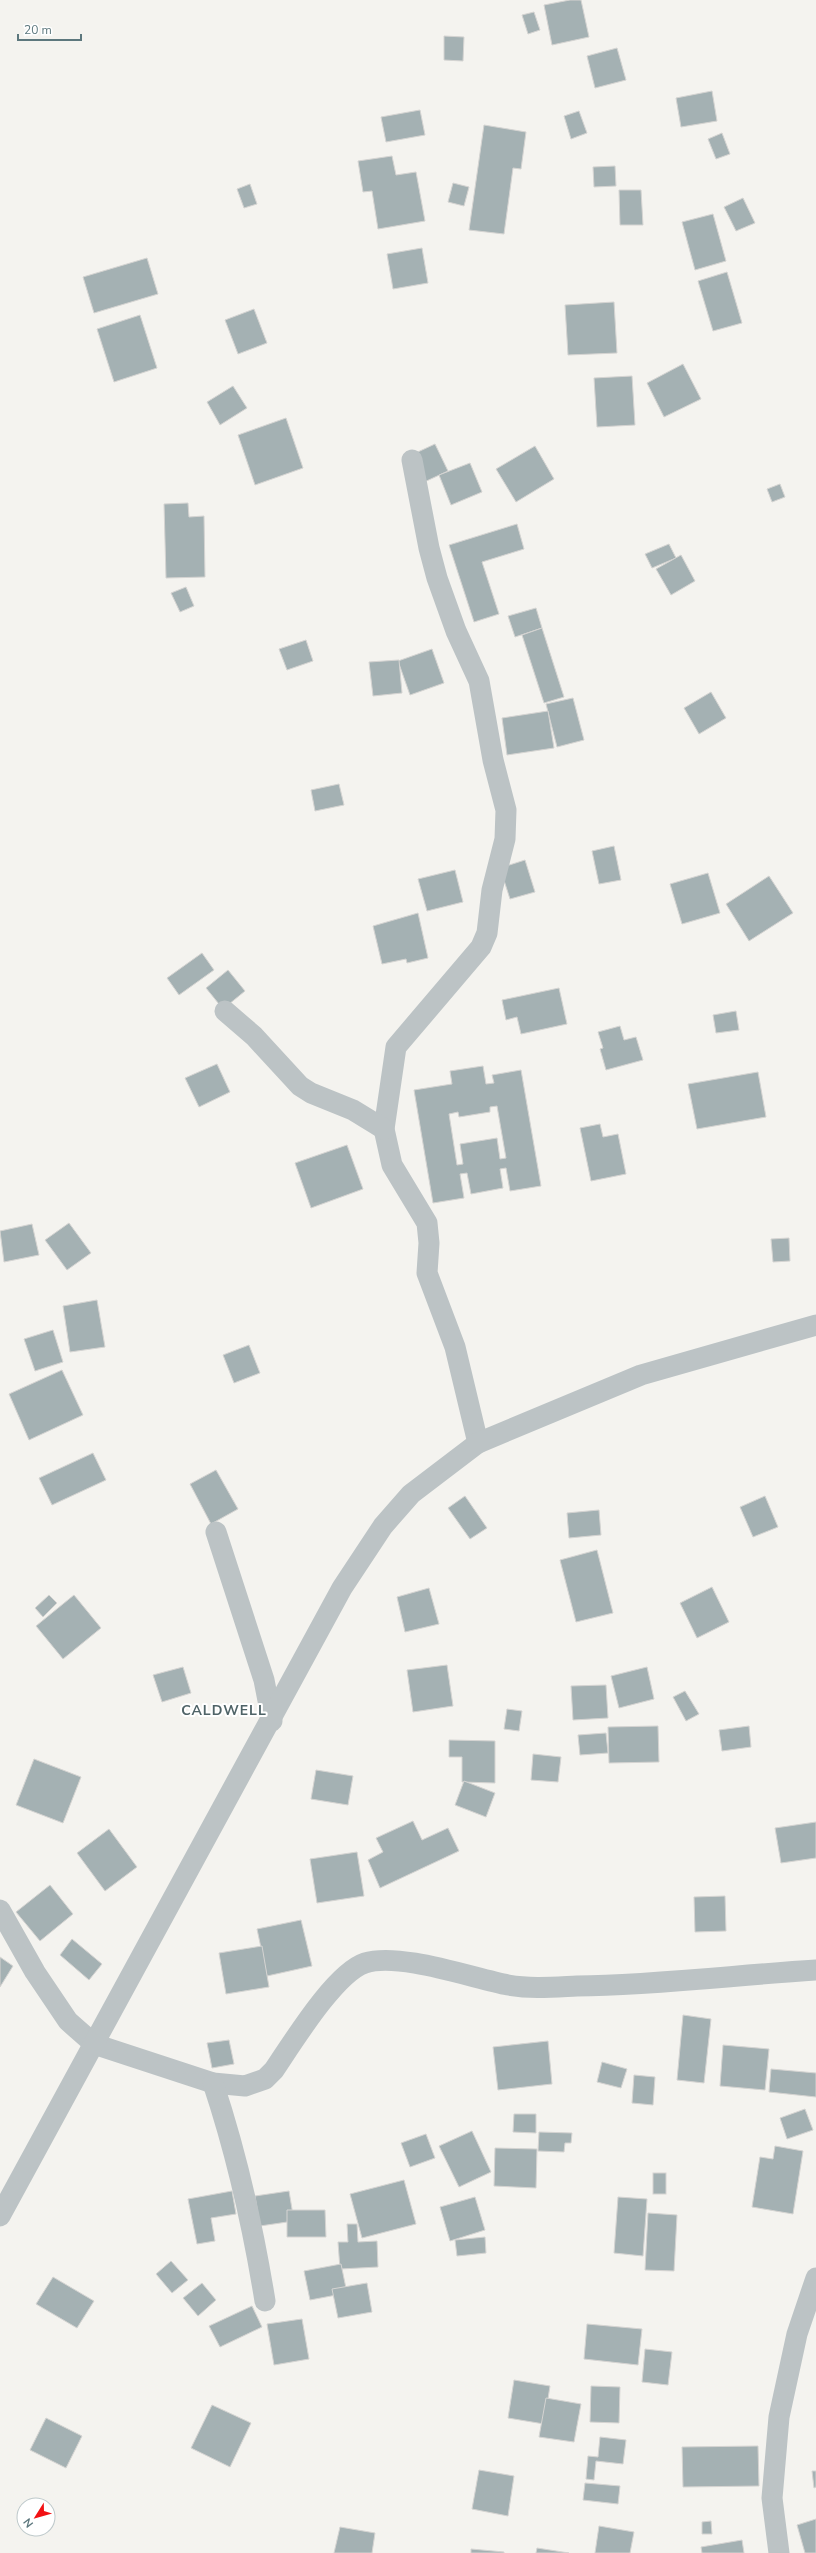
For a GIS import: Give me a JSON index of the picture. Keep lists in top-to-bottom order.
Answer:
{
  "districts": ["CALDWELL"],
  "scale_bar": "20 m",
  "north": "bottom left"
}
